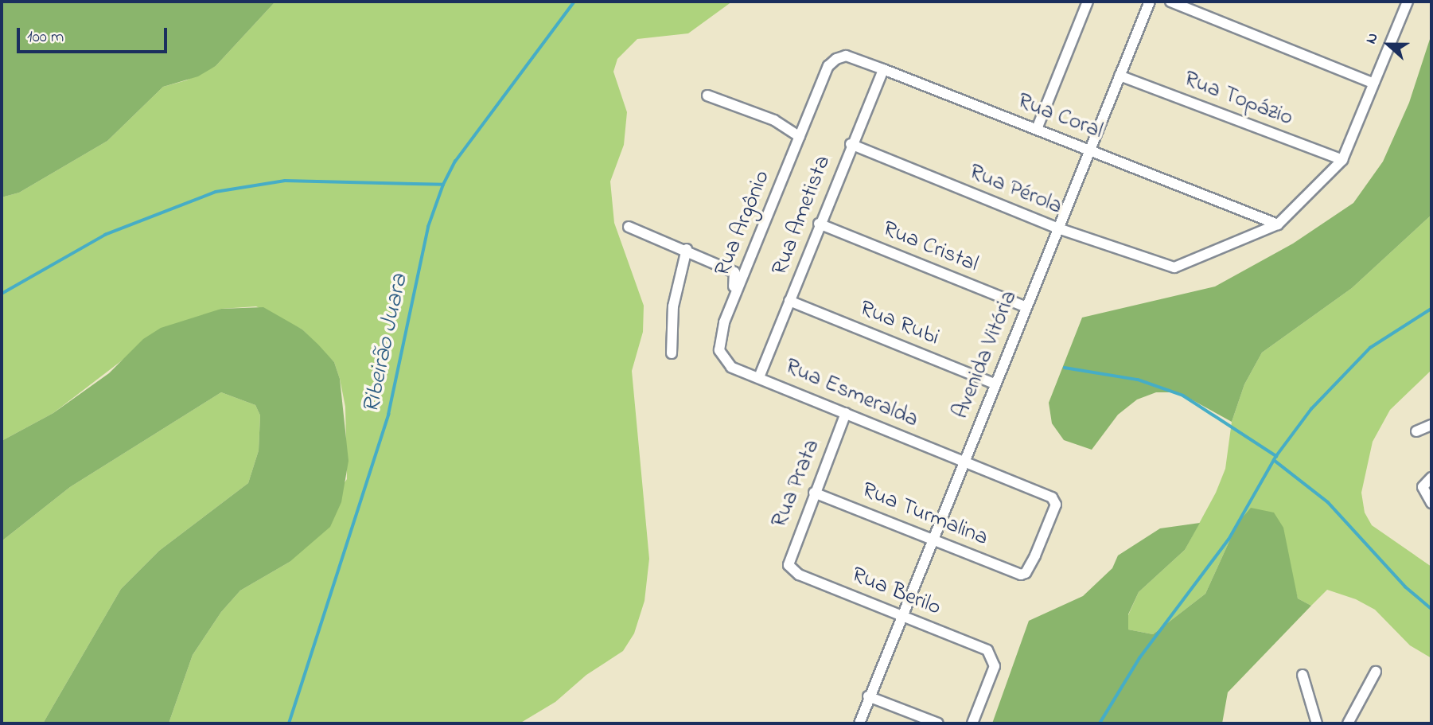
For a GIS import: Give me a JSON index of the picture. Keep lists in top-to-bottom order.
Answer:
{
  "streets": {
    "street": [
      "Rua Topázio",
      "Rua Coral",
      "Rua Pérola",
      "Rua Ametista",
      "Rua Argônio",
      "Rua Cristal",
      "Rua Rubi",
      "Avenida Vitória",
      "Rua Esmeralda",
      "Rua Prata",
      "Rua Turmalina",
      "Rua Berilo"
    ]
  },
  "crossings": [
    ["Rua Topázio", "Avenida Vitória"],
    ["Rua Coral", "Rua Pérola"],
    ["Rua Coral", "Rua Ametista"],
    ["Rua Coral", "Rua Argônio"],
    ["Rua Coral", "Avenida Vitória"],
    ["Rua Pérola", "Rua Ametista"],
    ["Rua Pérola", "Avenida Vitória"],
    ["Rua Ametista", "Rua Argônio"],
    ["Rua Ametista", "Rua Cristal"],
    ["Rua Ametista", "Rua Rubi"],
    ["Rua Ametista", "Rua Esmeralda"],
    ["Rua Argônio", "Rua Esmeralda"],
    ["Rua Cristal", "Avenida Vitória"],
    ["Rua Rubi", "Avenida Vitória"],
    ["Avenida Vitória", "Rua Esmeralda"],
    ["Avenida Vitória", "Rua Turmalina"],
    ["Avenida Vitória", "Rua Berilo"],
    ["Rua Esmeralda", "Rua Prata"],
    ["Rua Esmeralda", "Rua Turmalina"],
    ["Rua Prata", "Rua Turmalina"],
    ["Rua Prata", "Rua Berilo"]
  ],
  "water": ["Ribeirão Juara"],
  "scale_bar": "100 m",
  "north": "left"
}
